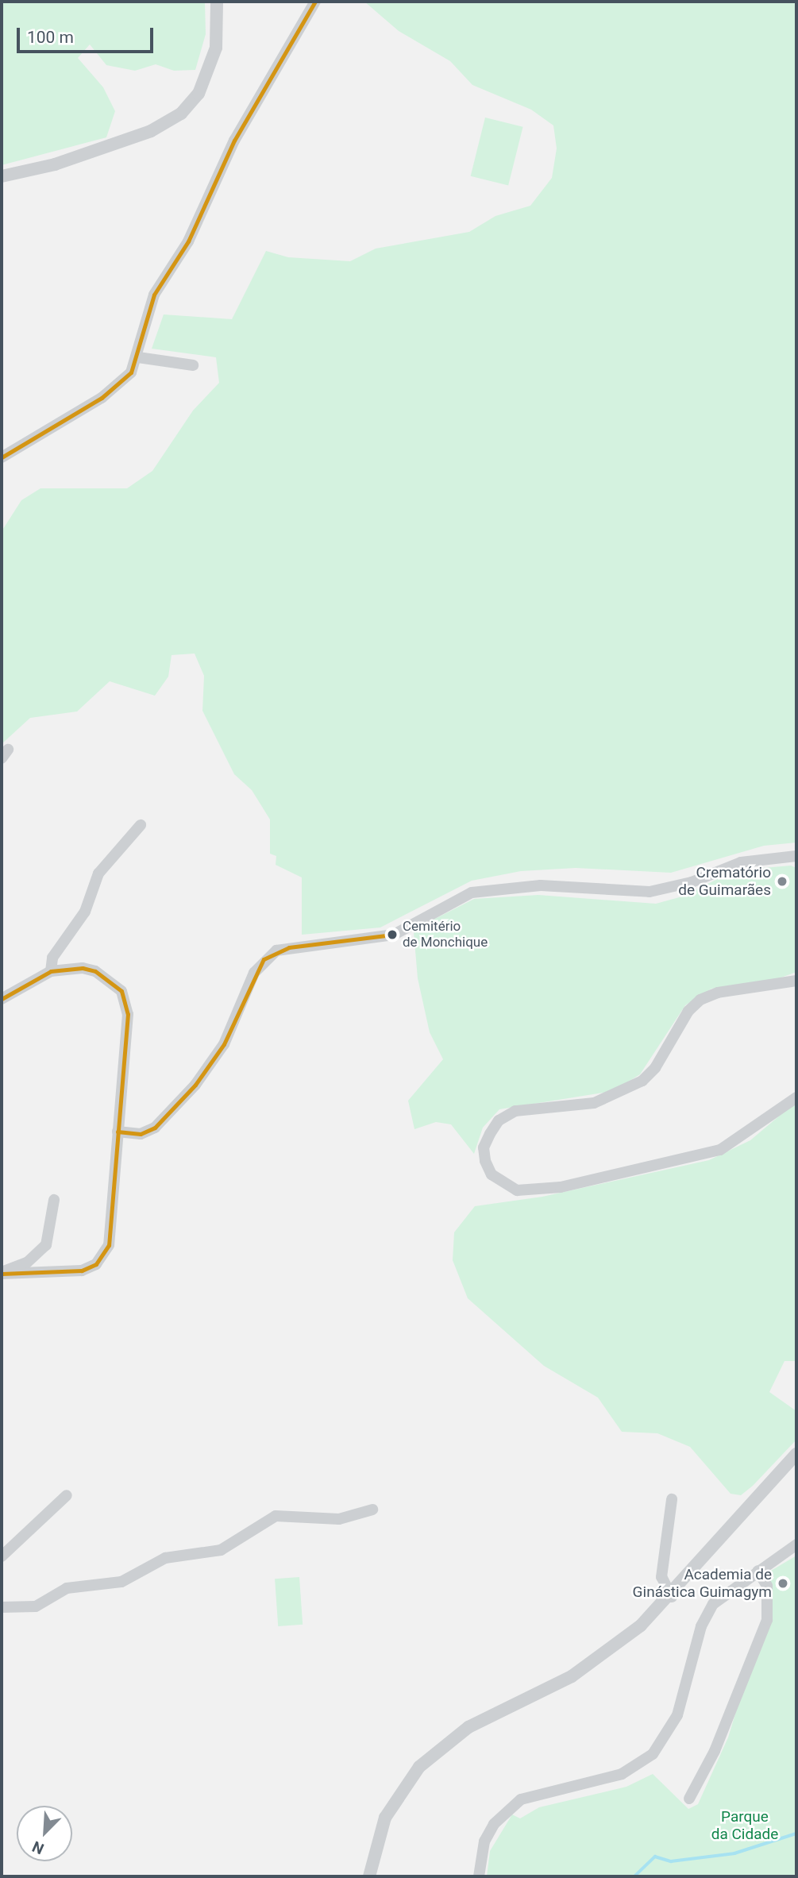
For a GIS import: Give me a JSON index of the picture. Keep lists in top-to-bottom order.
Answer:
{
  "parks": ["Parque da Cidade"],
  "places": ["Crematório de Guimarães", "Cemitério de Monchique", "Academia de Ginástica Guimagym"],
  "scale_bar": "100 m",
  "north": "bottom left"
}
